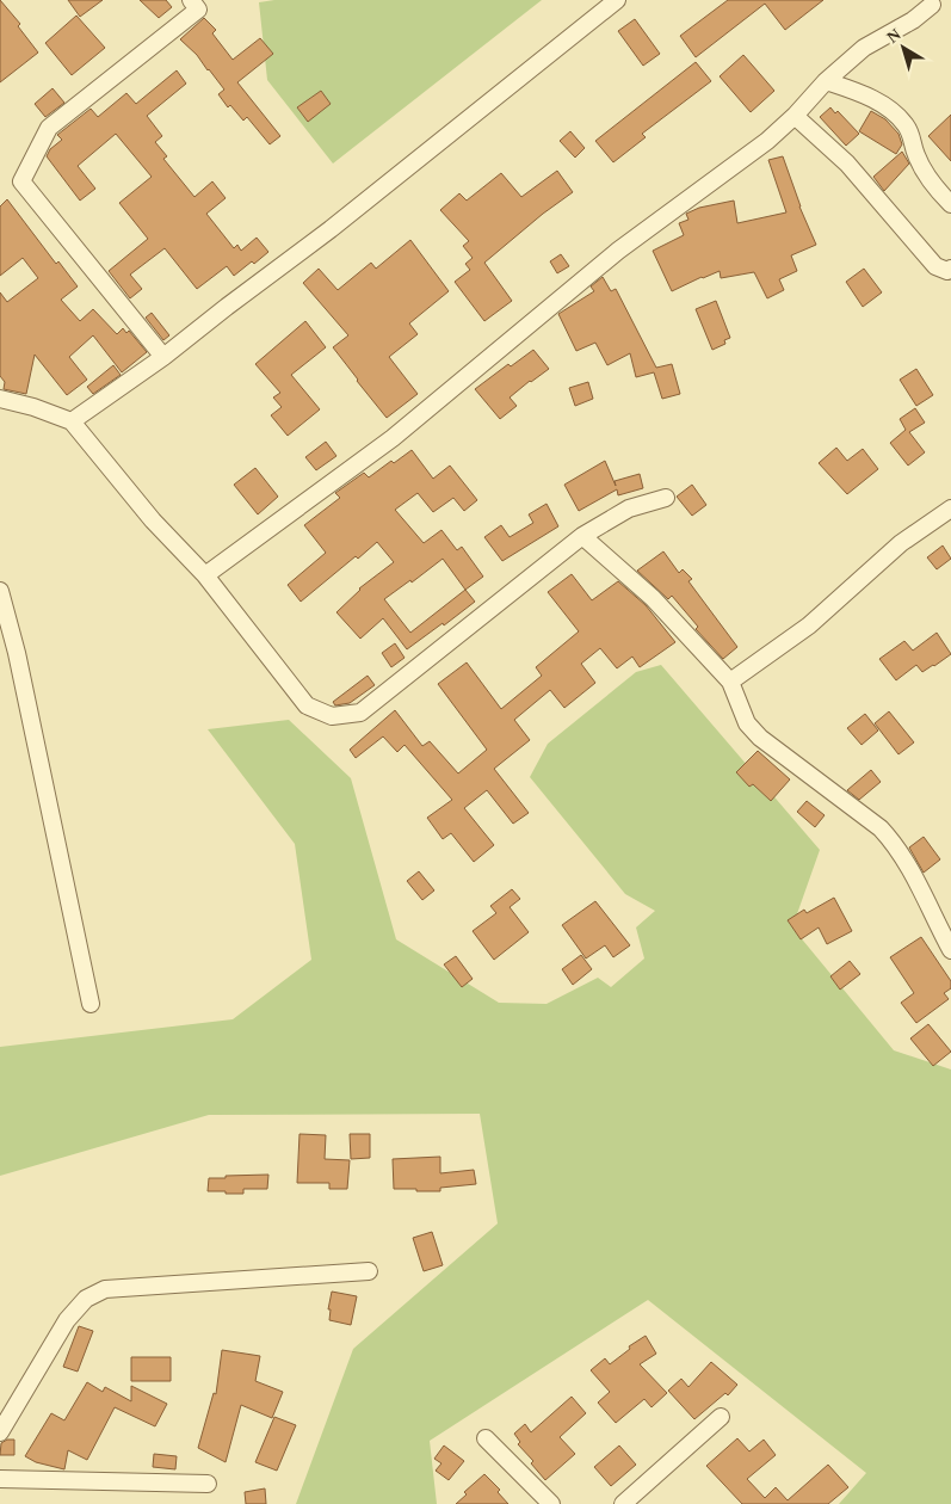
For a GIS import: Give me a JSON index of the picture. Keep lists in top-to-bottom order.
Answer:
{
  "north": "top left"
}
